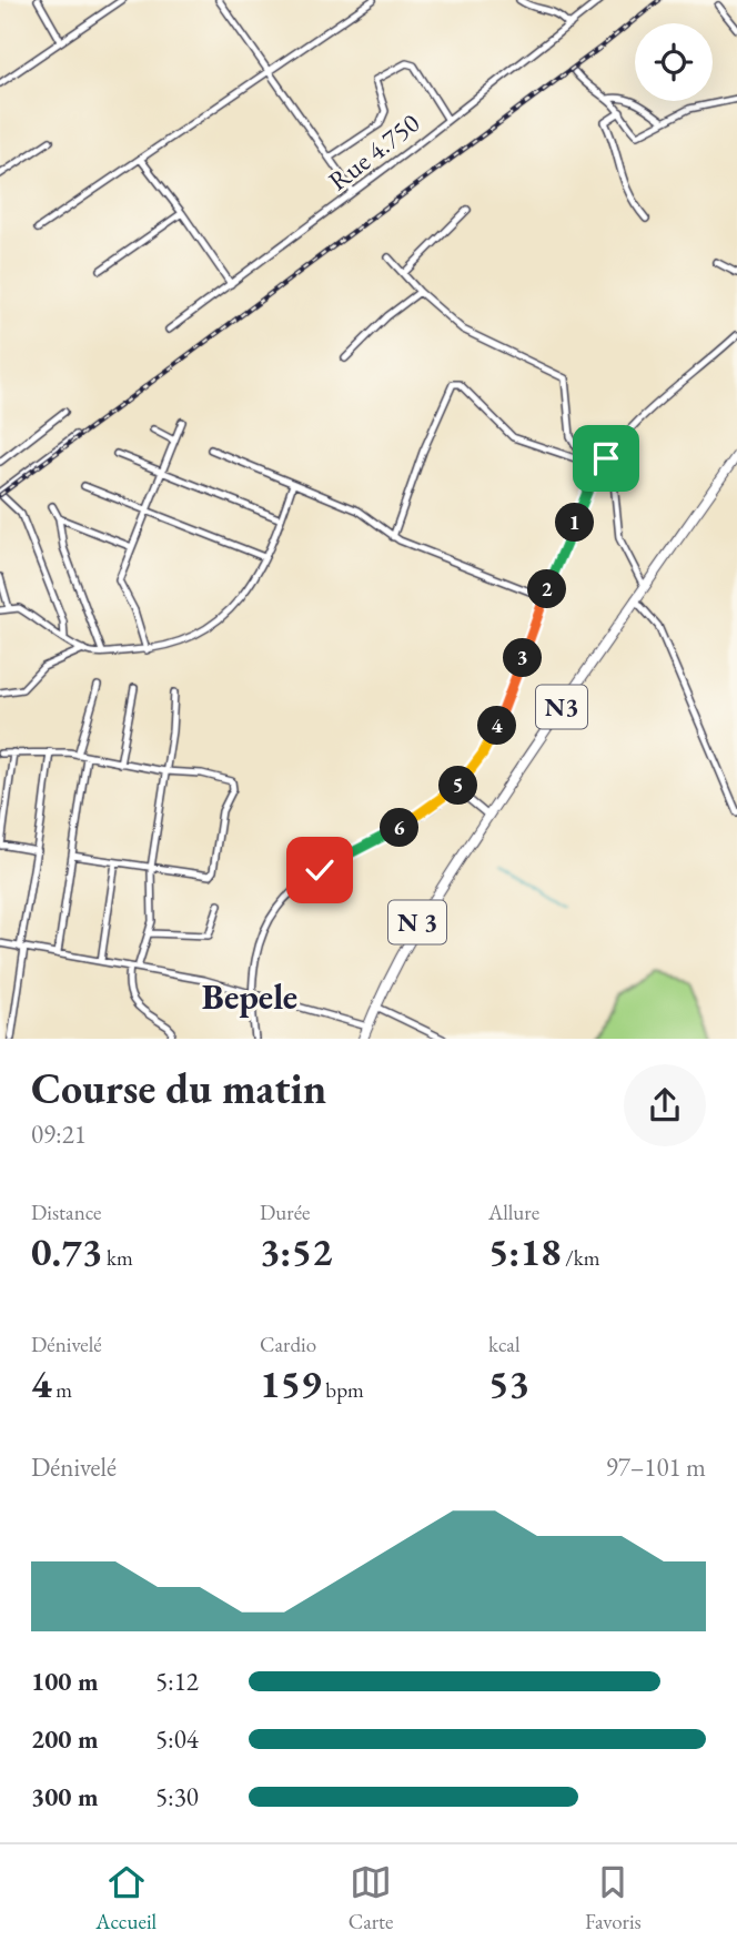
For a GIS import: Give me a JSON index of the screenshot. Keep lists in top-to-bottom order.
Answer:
{
  "streets": {
    "highway": ["N3", "N 3"],
    "street": ["Rue 4.750"]
  },
  "crossings": [
    ["N3", "N 3"]
  ],
  "districts": ["Bepele"],
  "page": {
    "pins": [
      "1",
      "2",
      "3",
      "4",
      "5",
      "6"
    ],
    "heading": ["Course du matin", "09:21"],
    "stats": [
      ["Distance", "0.73 km"],
      ["Durée", "3:52"],
      ["Allure", "5:18 /km"],
      ["Dénivelé", "4 m"],
      ["Cardio", "159 bpm"],
      ["kcal", "53"]
    ],
    "chart": ["Dénivelé", "97–101 m"],
    "list": [
      {
        "name": "100 m",
        "note": "5:12"
      },
      {
        "name": "200 m",
        "note": "5:04"
      },
      {
        "name": "300 m",
        "note": "5:30"
      }
    ],
    "tabs": ["Accueil", "Carte", "Favoris"]
  }
}
